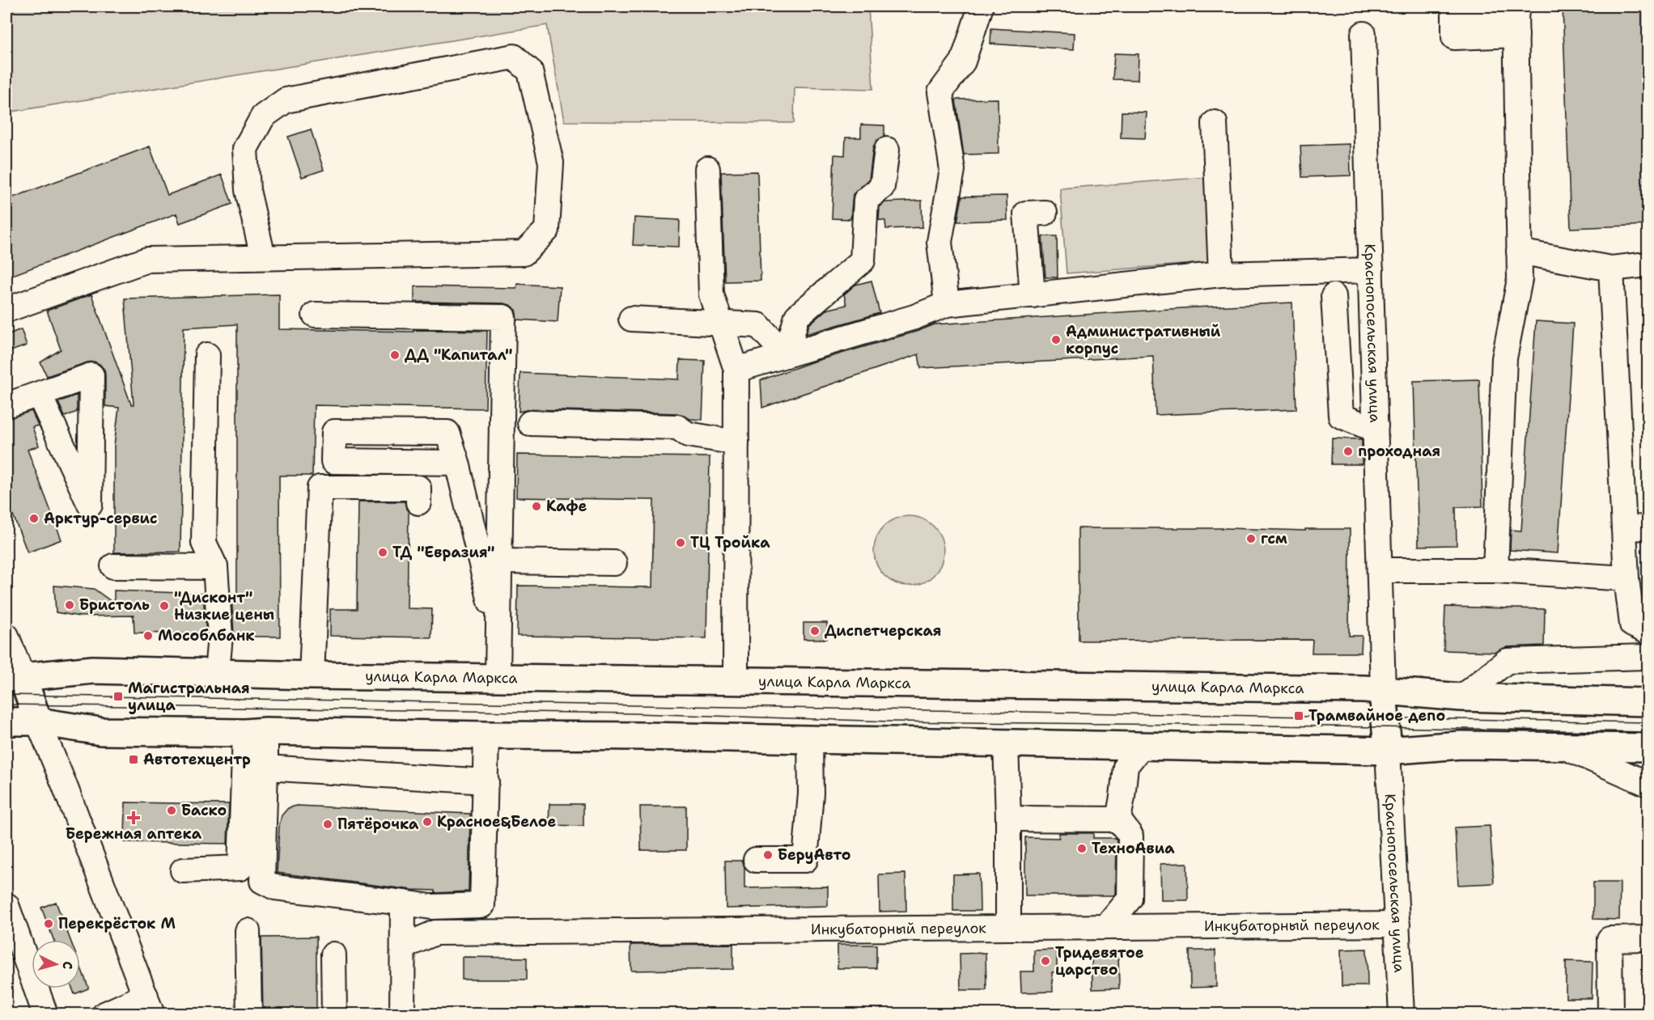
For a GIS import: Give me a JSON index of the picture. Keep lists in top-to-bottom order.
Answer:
{
  "streets": {
    "main road": ["улица Карла Маркса"],
    "street": ["Краснопосельская улица", "Инкубаторный переулок"]
  },
  "crossings": [
    ["Краснопосельская улица", "улица Карла Маркса"],
    ["Краснопосельская улица", "Инкубаторный переулок"]
  ],
  "places": {
    "other": [
      "Административный корпус",
      "ДД \"Капитал\"",
      "проходная",
      "Кафе",
      "Арктур-сервис",
      "гсм",
      "ТЦ Тройка",
      "ТД \"Евразия\"",
      "Бристоль",
      "\"Дисконт\" Низкие цены",
      "Диспетчерская",
      "Мособлбанк",
      "Баско",
      "Красное&Белое",
      "Пятёрочка",
      "ТехноАвиа",
      "БеруАвто",
      "Перекрёсток М",
      "Тридевятое царство"
    ],
    "transit": ["Магистральная улица", "Трамвайное депо", "Автотехцентр"],
    "health": ["Бережная аптека"]
  },
  "north": "right"
}
